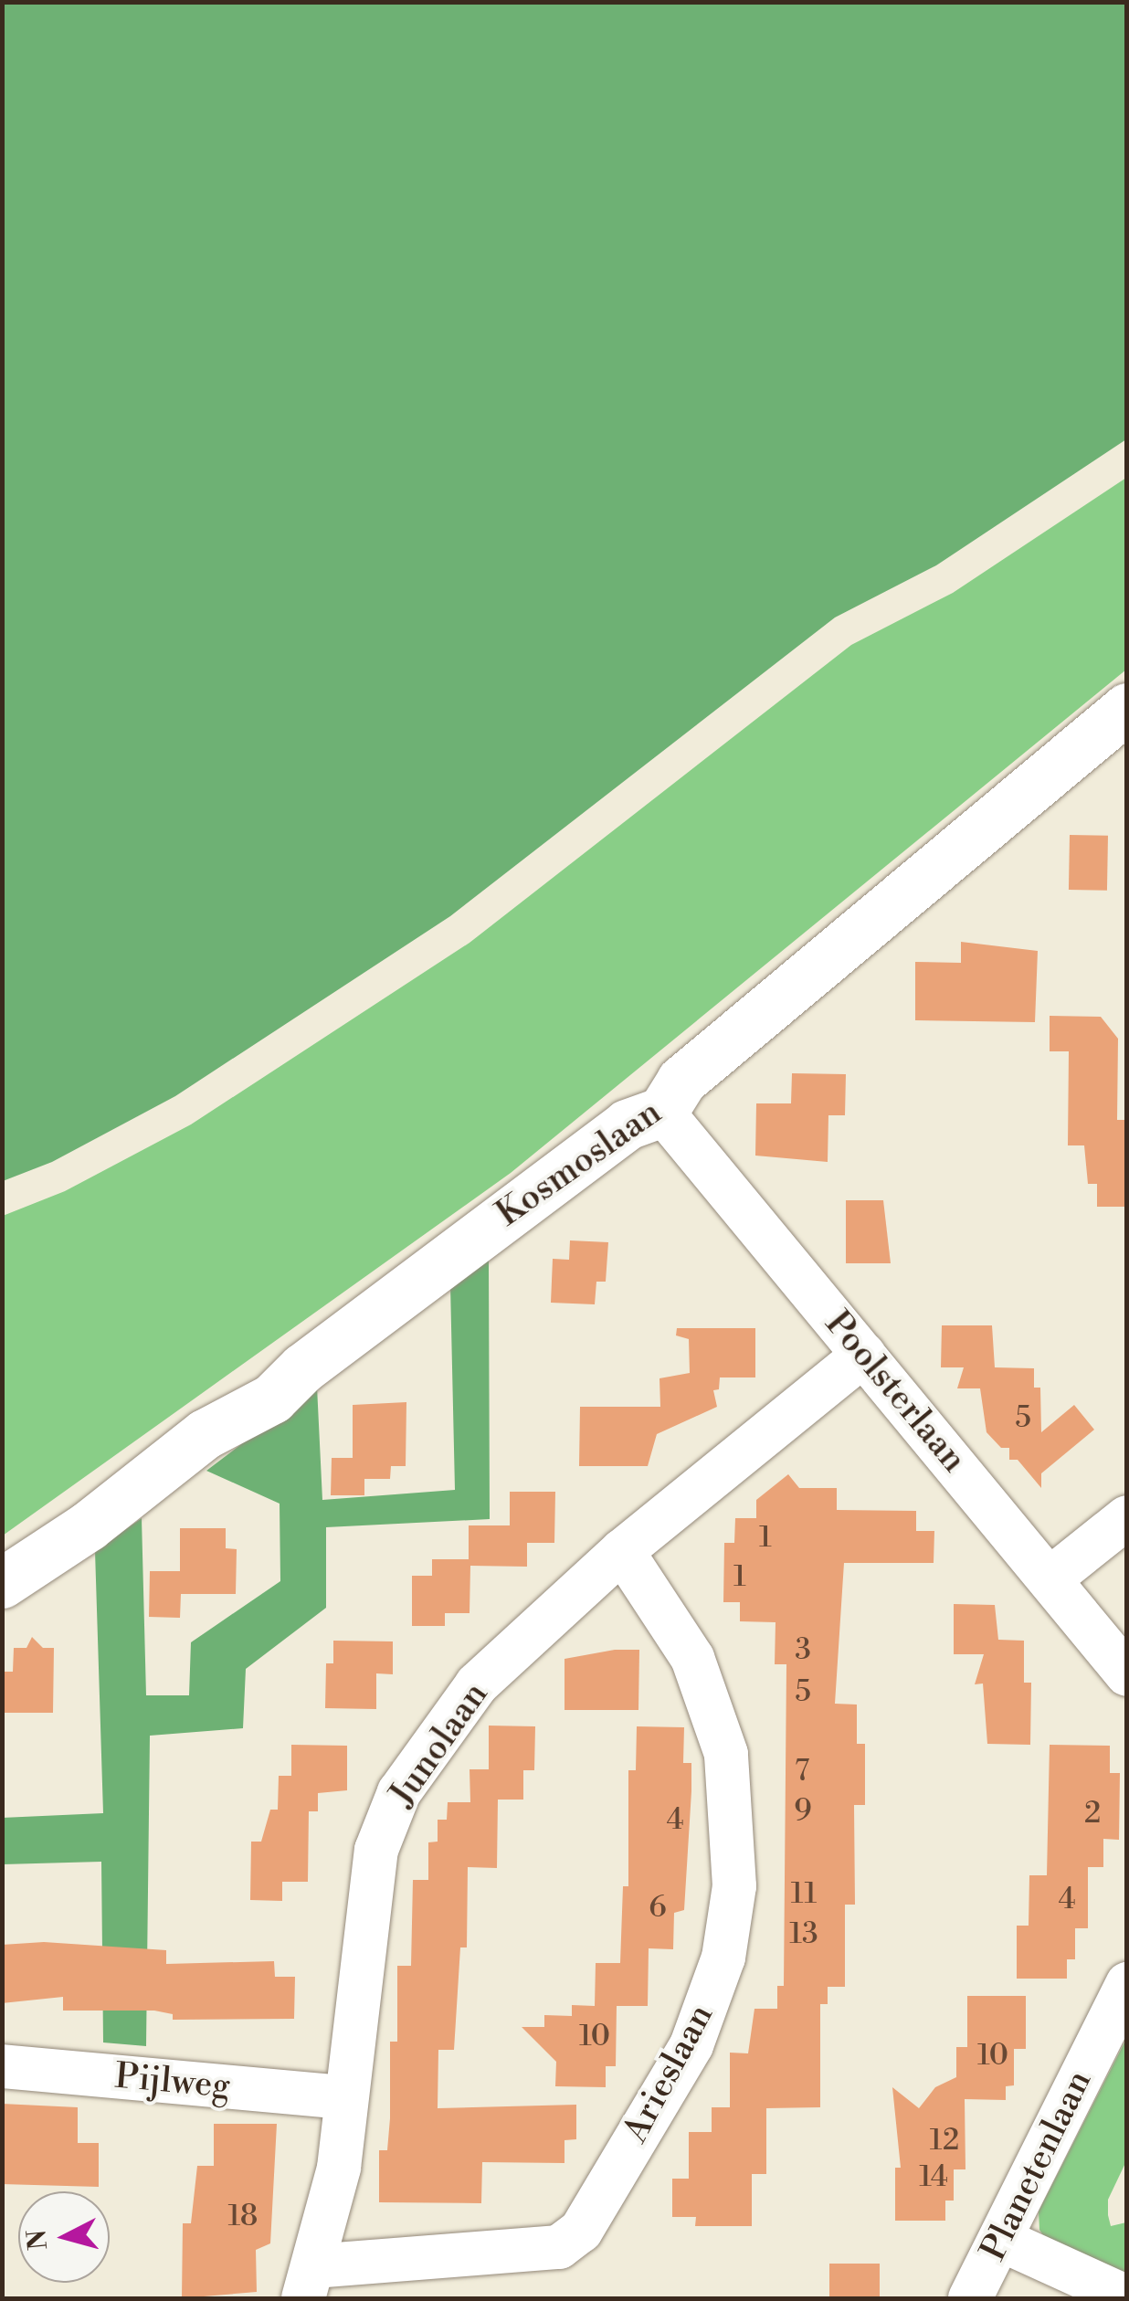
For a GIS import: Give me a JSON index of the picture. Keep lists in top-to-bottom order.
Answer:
{
  "streets": {
    "street": [
      "Kosmoslaan",
      "Poolsterlaan",
      "Junolaan",
      "Arieslaan",
      "Pijlweg",
      "Planetenlaan"
    ]
  },
  "crossings": [
    ["Kosmoslaan", "Poolsterlaan"],
    ["Poolsterlaan", "Junolaan"],
    ["Junolaan", "Arieslaan"],
    ["Junolaan", "Pijlweg"]
  ],
  "house_numbers": [
    "5",
    "1",
    "1",
    "3",
    "5",
    "7",
    "9",
    "2",
    "4",
    "11",
    "4",
    "6",
    "13",
    "10",
    "10",
    "12",
    "14",
    "18"
  ],
  "north": "left"
}
